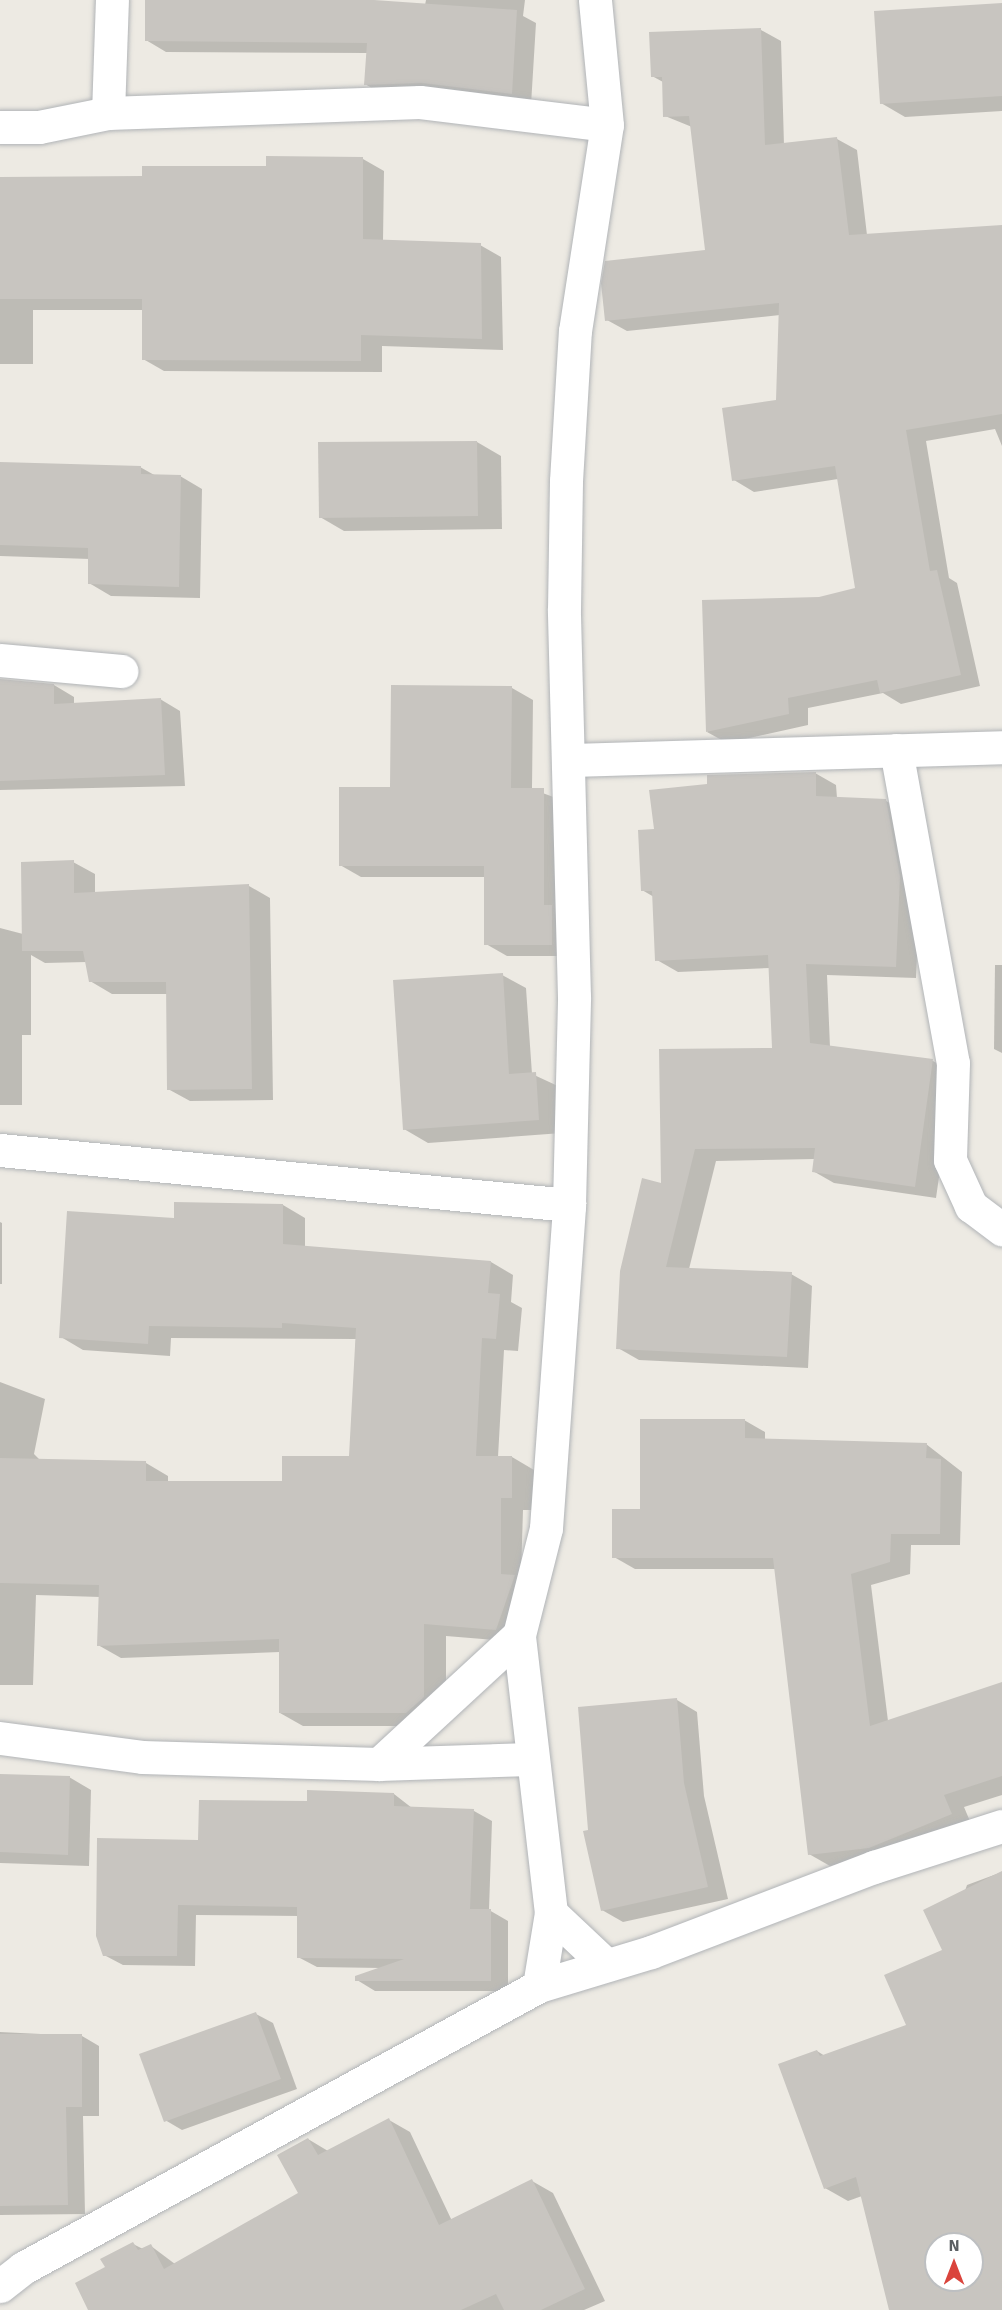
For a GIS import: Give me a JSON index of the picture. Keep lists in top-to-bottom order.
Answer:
{
  "north": "top"
}
